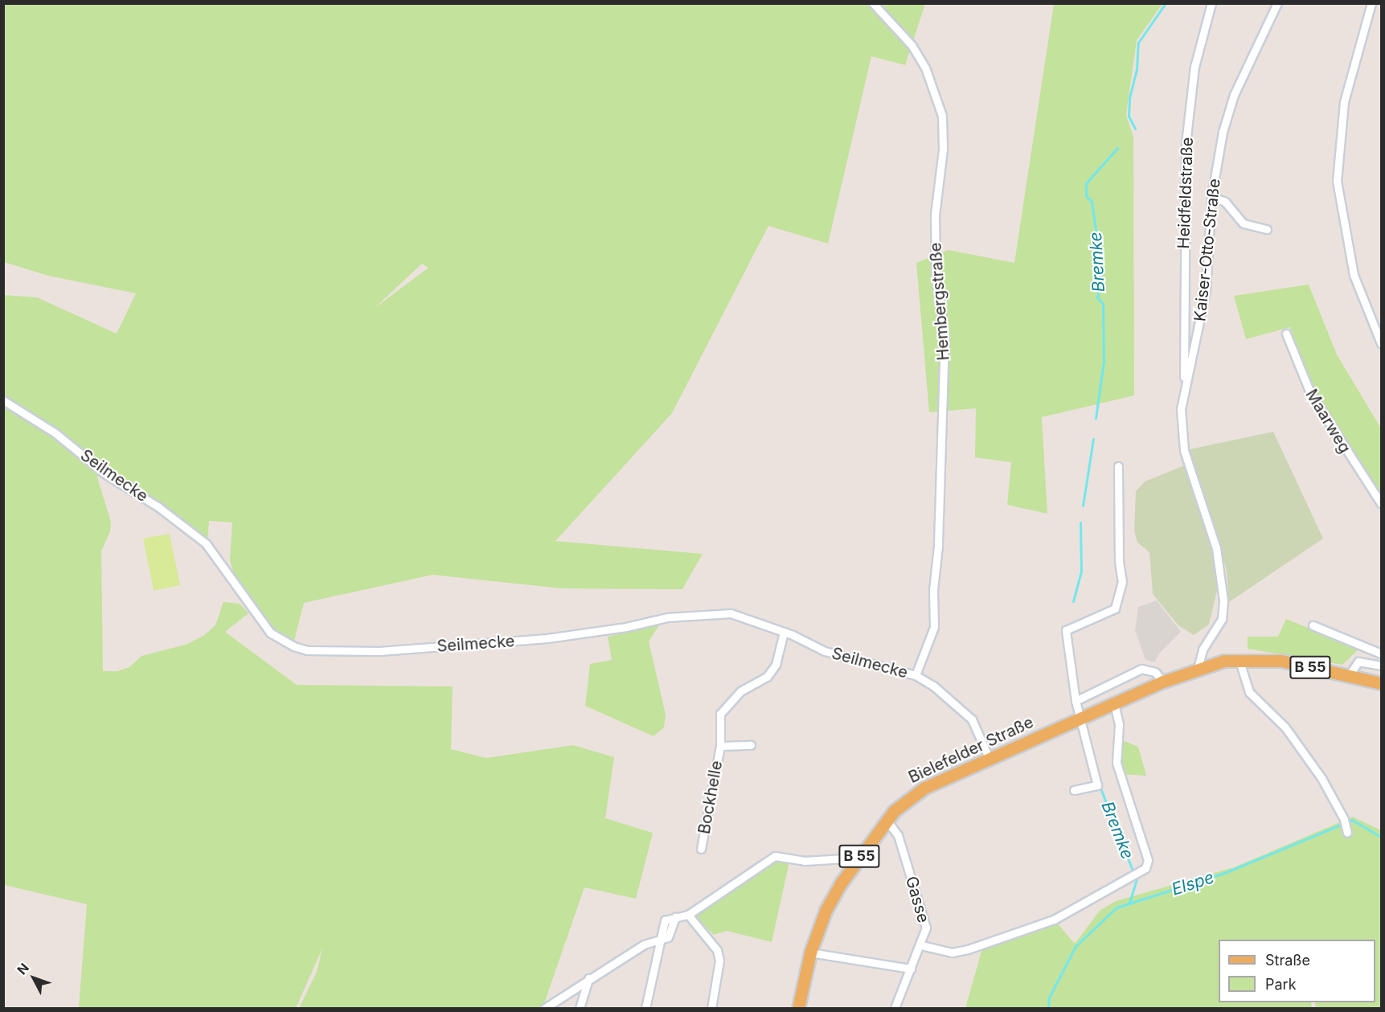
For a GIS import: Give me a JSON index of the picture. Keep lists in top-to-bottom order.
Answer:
{
  "streets": {
    "main road": ["B 55", "Bielefelder Straße"],
    "street": [
      "Heidfeldstraße",
      "Kaiser-Otto-Straße",
      "Hembergstraße",
      "Maarweg",
      "Seilmecke",
      "Bockhelle",
      "Gasse"
    ]
  },
  "crossings": [
    ["Heidfeldstraße", "Kaiser-Otto-Straße"],
    ["Kaiser-Otto-Straße", "Bielefelder Straße"],
    ["Hembergstraße", "Seilmecke"],
    ["Seilmecke", "Bielefelder Straße"],
    ["Seilmecke", "Bockhelle"],
    ["Bielefelder Straße", "Gasse"]
  ],
  "water": ["Bremke", "Elspe"],
  "legend": ["Straße", "Park"],
  "north": "top left"
}
